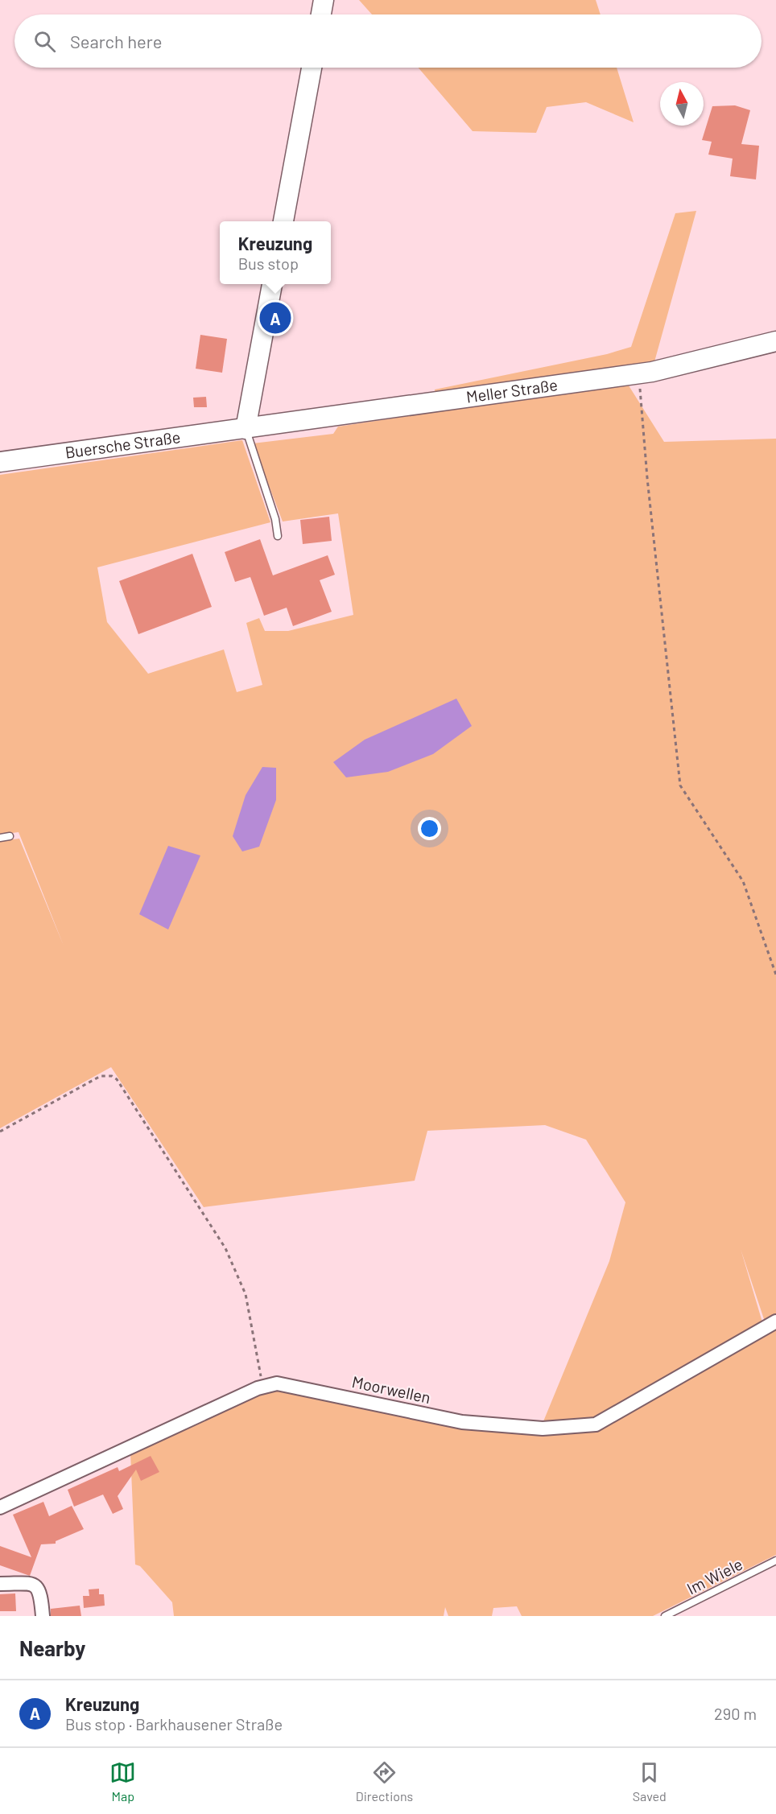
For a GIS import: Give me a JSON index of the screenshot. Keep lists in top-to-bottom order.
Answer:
{
  "streets": {
    "main road": ["Meller Straße", "Buersche Straße"],
    "street": ["Moorwellen"],
    "lane": ["Im Wiele"]
  },
  "crossings": [
    ["Meller Straße", "Buersche Straße"]
  ],
  "north": "top",
  "page": {
    "search": "Search here",
    "popup": ["Kreuzung", "Bus stop"],
    "pins": "A",
    "heading": "Nearby",
    "list": [
      {
        "mark": "A",
        "name": "Kreuzung",
        "note": "Bus stop · Barkhausener Straße",
        "value": "290 m"
      }
    ],
    "nav": ["Map", "Directions", "Saved"]
  }
}
